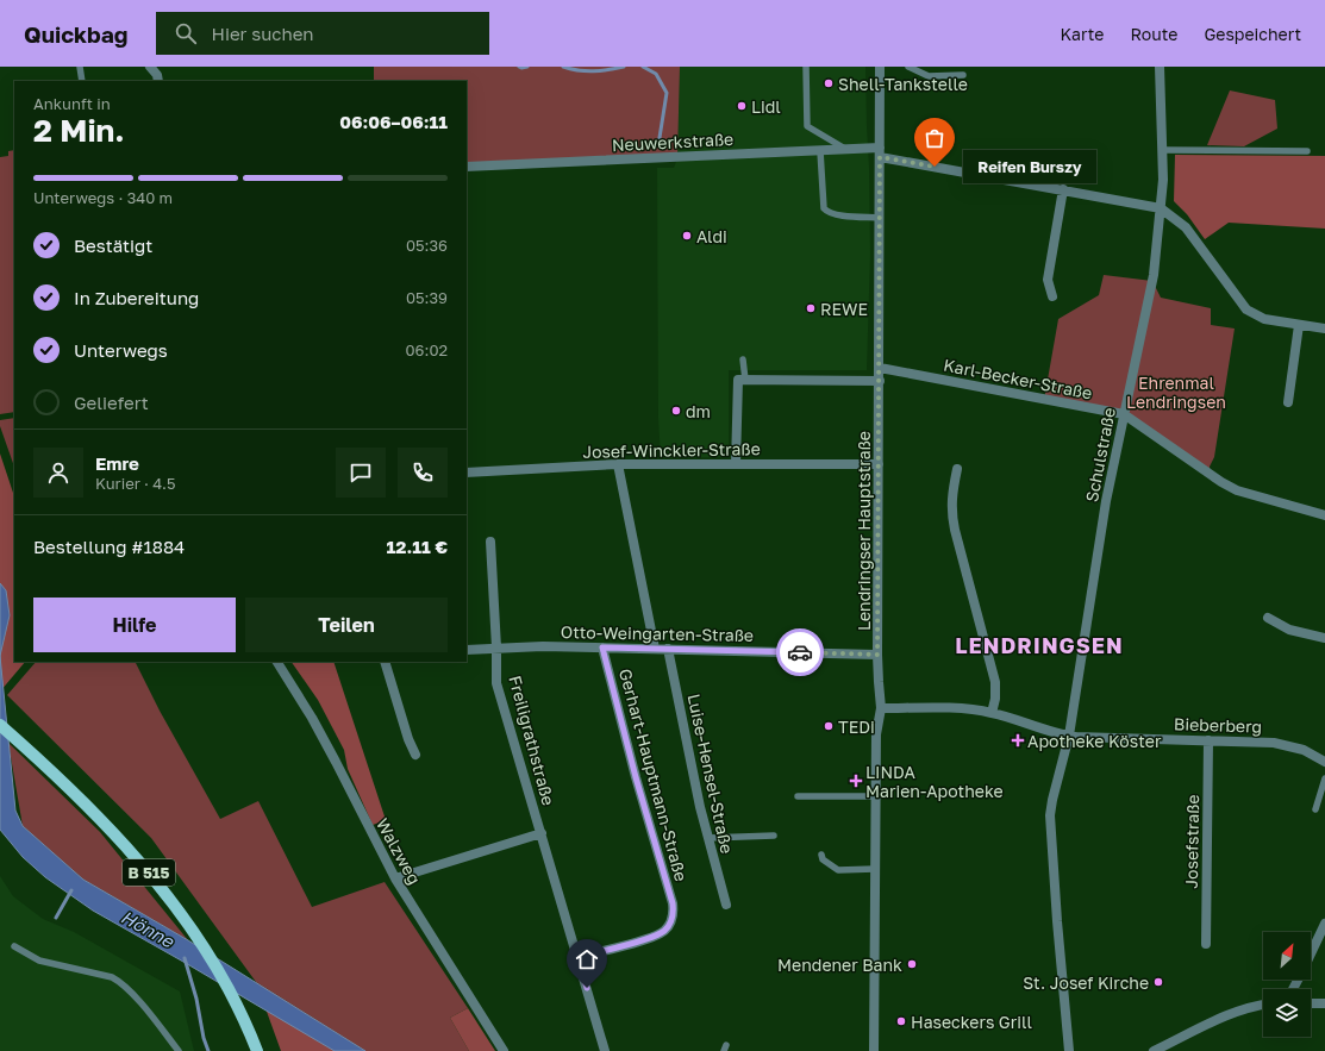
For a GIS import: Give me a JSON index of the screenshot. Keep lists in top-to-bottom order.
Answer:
{
  "streets": {
    "main road": ["B 515"],
    "street": [
      "Neuwerkstraße",
      "Karl-Becker-Straße",
      "Josef-Winckler-Straße",
      "Schulstraße",
      "Lendringser Hauptstraße",
      "Otto-Weingarten-Straße",
      "Bieberberg",
      "Freiligrathstraße",
      "Luise-Hensel-Straße",
      "Gerhart-Hauptmann-Straße",
      "Josefstraße",
      "Walzweg"
    ]
  },
  "crossings": [
    ["Neuwerkstraße", "Schulstraße"],
    ["Neuwerkstraße", "Lendringser Hauptstraße"],
    ["Karl-Becker-Straße", "Schulstraße"],
    ["Karl-Becker-Straße", "Lendringser Hauptstraße"],
    ["Josef-Winckler-Straße", "Lendringser Hauptstraße"],
    ["Schulstraße", "Bieberberg"],
    ["Lendringser Hauptstraße", "Otto-Weingarten-Straße"],
    ["Lendringser Hauptstraße", "Bieberberg"],
    ["Otto-Weingarten-Straße", "Freiligrathstraße"],
    ["Otto-Weingarten-Straße", "Luise-Hensel-Straße"],
    ["Otto-Weingarten-Straße", "Gerhart-Hauptmann-Straße"],
    ["Bieberberg", "Josefstraße"],
    ["Freiligrathstraße", "Gerhart-Hauptmann-Straße"]
  ],
  "districts": ["LENDRINGSEN"],
  "water": ["Hönne"],
  "parks": ["Ehrenmal Lendringsen"],
  "places": {
    "other": [
      "Shell-Tankstelle",
      "Lidl",
      "Reifen Burszy",
      "Aldi",
      "REWE",
      "dm",
      "TEDi",
      "Mendener Bank",
      "St. Josef Kirche",
      "Haseckers Grill"
    ],
    "health": ["Apotheke Köster", "LINDA Marien-Apotheke"]
  },
  "north": "top right",
  "page": {
    "header": "Quickbag",
    "search": "Hier suchen",
    "nav": ["Karte", "Route", "Gespeichert"],
    "heading": ["2 Min.", "Ankunft in", "06:06–06:11"],
    "panel": [
      "Emre",
      "Kurier · 4.5",
      "Bestellung #1884",
      "12.11 €"
    ],
    "bubble": "Reifen Burszy",
    "bar": "Unterwegs · 340 m",
    "list": [
      ["Bestätigt", "05:36"],
      ["In Zubereitung", "05:39"],
      ["Unterwegs", "06:02"],
      "Geliefert"
    ],
    "buttons": ["Hilfe", "Teilen"]
  }
}
